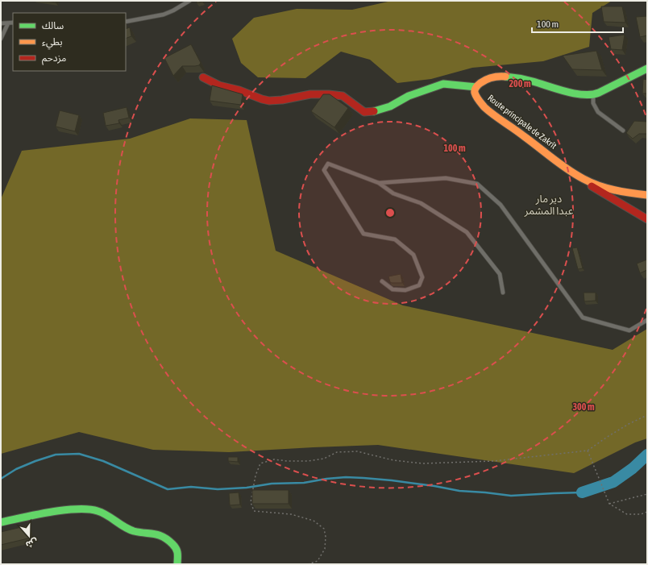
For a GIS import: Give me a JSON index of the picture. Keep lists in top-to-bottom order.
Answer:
{
  "streets": {
    "street": ["Route principale de Zakrît"]
  },
  "districts": ["دير مار عبدا المشمر"],
  "legend": ["سالك", "بطيء", "مزدحم"],
  "scale_bar": "100 m",
  "north": "bottom",
  "rings": ["200 m", "100 m", "300 m"]
}
